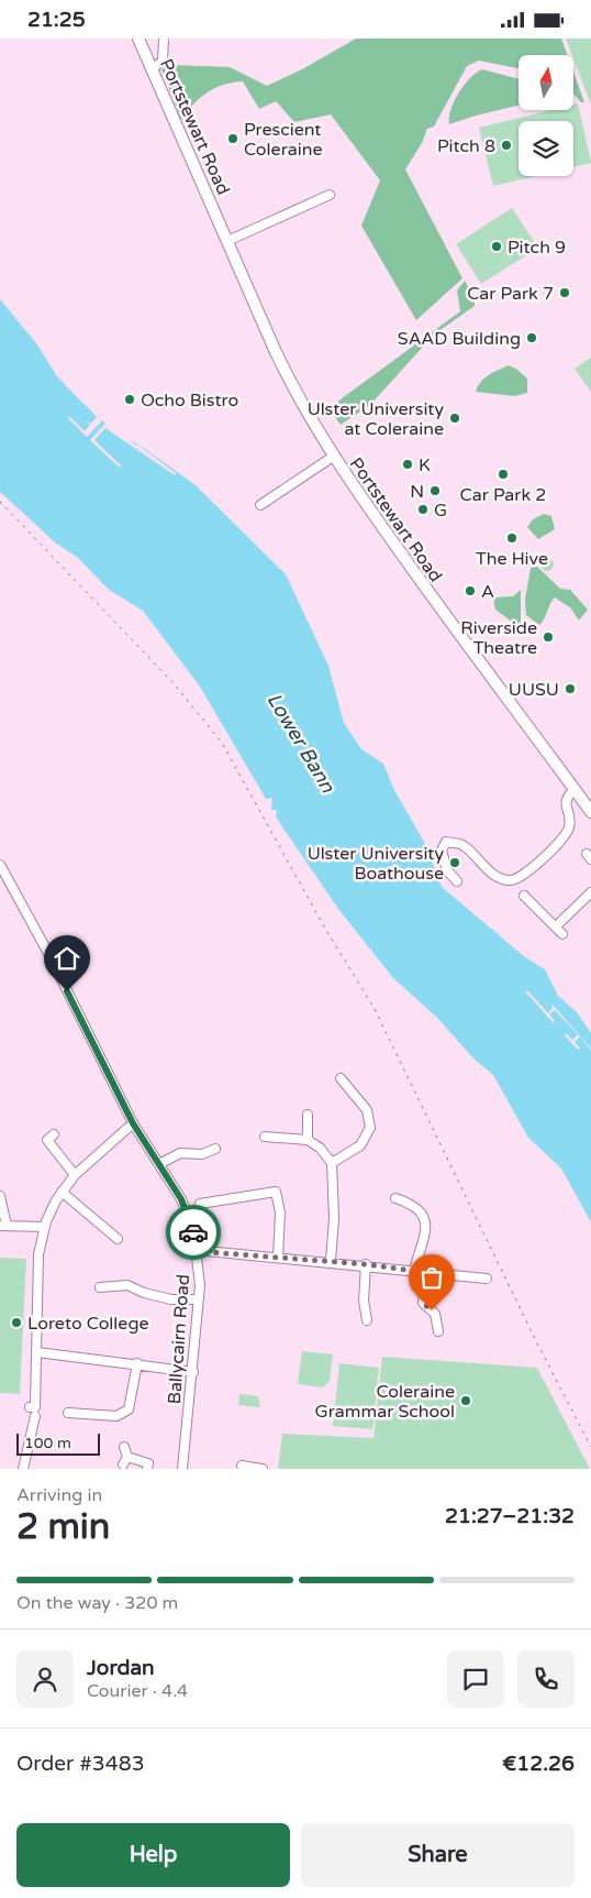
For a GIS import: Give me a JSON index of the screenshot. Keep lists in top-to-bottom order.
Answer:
{
  "streets": {
    "main road": ["Portstewart Road"],
    "street": ["Ballycairn Road"]
  },
  "water": ["Lower Bann"],
  "places": [
    "Prescient Coleraine",
    "Pitch 8",
    "Pitch 9",
    "Car Park 7",
    "SAAD Building",
    "Ocho Bistro",
    "Ulster University at Coleraine",
    "K",
    "Car Park 2",
    "N",
    "G",
    "The Hive",
    "A",
    "Riverside Theatre",
    "UUSU",
    "Ulster University Boathouse",
    "Loreto College",
    "Coleraine Grammar School"
  ],
  "scale_bar": "100 m",
  "north": "top",
  "page": {
    "status": "21:25",
    "scale": "100 m",
    "heading": ["2 min", "Arriving in", "21:27–21:32"],
    "panel": [
      "Jordan",
      "Courier · 4.4",
      "Order #3483",
      "€12.26"
    ],
    "bar": "On the way · 320 m",
    "buttons": ["Help", "Share"]
  }
}
